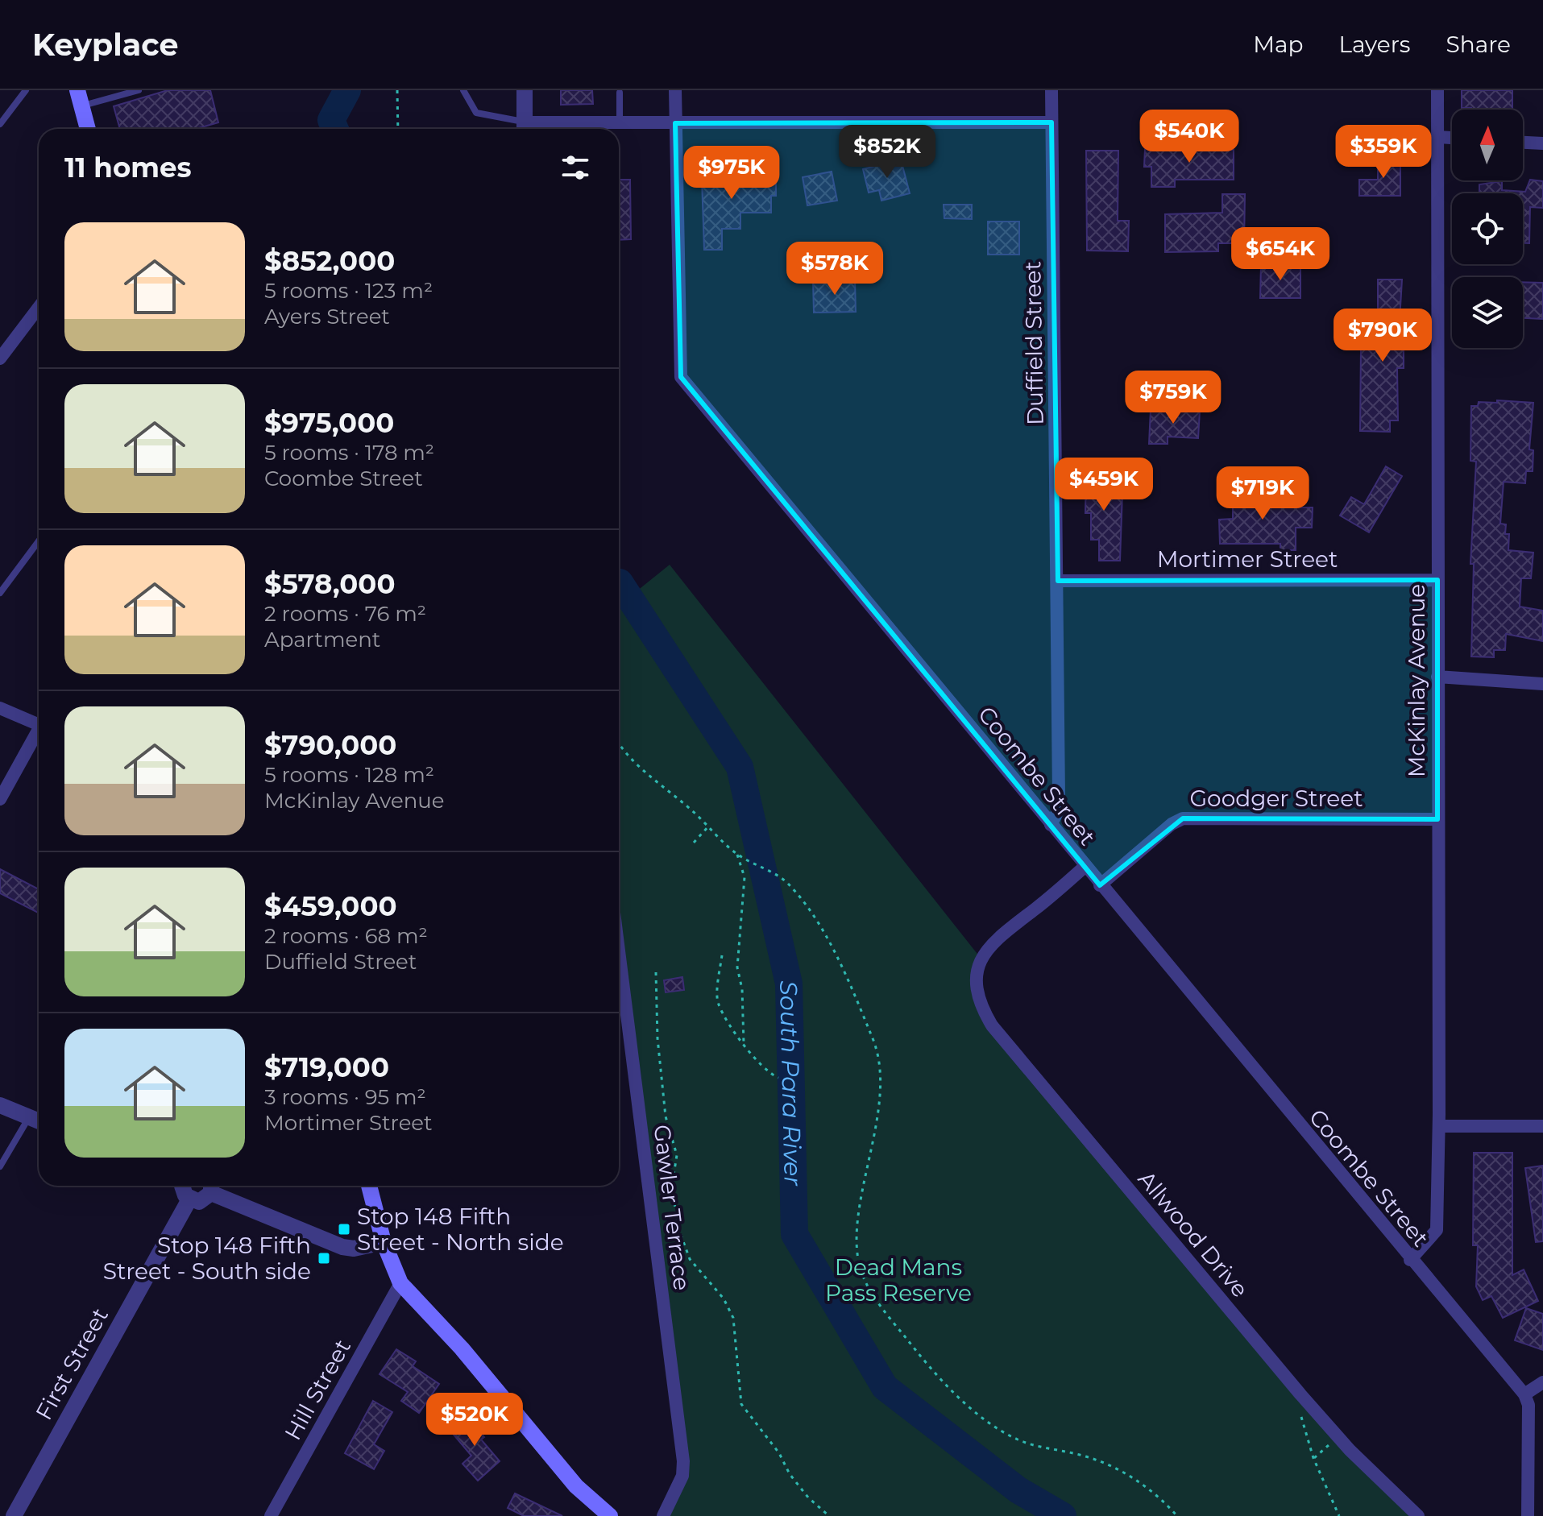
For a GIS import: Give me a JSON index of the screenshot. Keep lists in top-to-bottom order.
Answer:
{
  "streets": {
    "street": [
      "Duffield Street",
      "Mortimer Street",
      "McKinlay Avenue",
      "Coombe Street",
      "Goodger Street",
      "Gawler Terrace",
      "Allwood Drive",
      "First Street",
      "Hill Street"
    ]
  },
  "crossings": [
    ["Duffield Street", "Mortimer Street"],
    ["Duffield Street", "Coombe Street"],
    ["Mortimer Street", "McKinlay Avenue"],
    ["McKinlay Avenue", "Coombe Street"],
    ["McKinlay Avenue", "Goodger Street"],
    ["Coombe Street", "Goodger Street"],
    ["Coombe Street", "Allwood Drive"]
  ],
  "water": ["South Para River"],
  "parks": ["Dead Mans Pass Reserve"],
  "places": {
    "transit": ["Stop 148 Fifth Street - North side", "Stop 148 Fifth Street - South side"]
  },
  "north": "top",
  "page": {
    "header": "Keyplace",
    "nav": ["Map", "Layers", "Share"],
    "price": [
      "$540K",
      "$852K",
      "$359K",
      "$975K",
      "$654K",
      "$578K",
      "$790K",
      "$759K",
      "$459K",
      "$719K",
      "$520K"
    ],
    "heading": "11 homes",
    "list": [
      {
        "name": "$852,000",
        "note": "5 rooms · 123 m² · Ayers Street"
      },
      {
        "name": "$975,000",
        "note": "5 rooms · 178 m² · Coombe Street"
      },
      {
        "name": "$578,000",
        "note": "2 rooms · 76 m² · Apartment"
      },
      {
        "name": "$790,000",
        "note": "5 rooms · 128 m² · McKinlay Avenue"
      },
      {
        "name": "$459,000",
        "note": "2 rooms · 68 m² · Duffield Street"
      },
      {
        "name": "$719,000",
        "note": "3 rooms · 95 m² · Mortimer Street"
      }
    ]
  }
}
